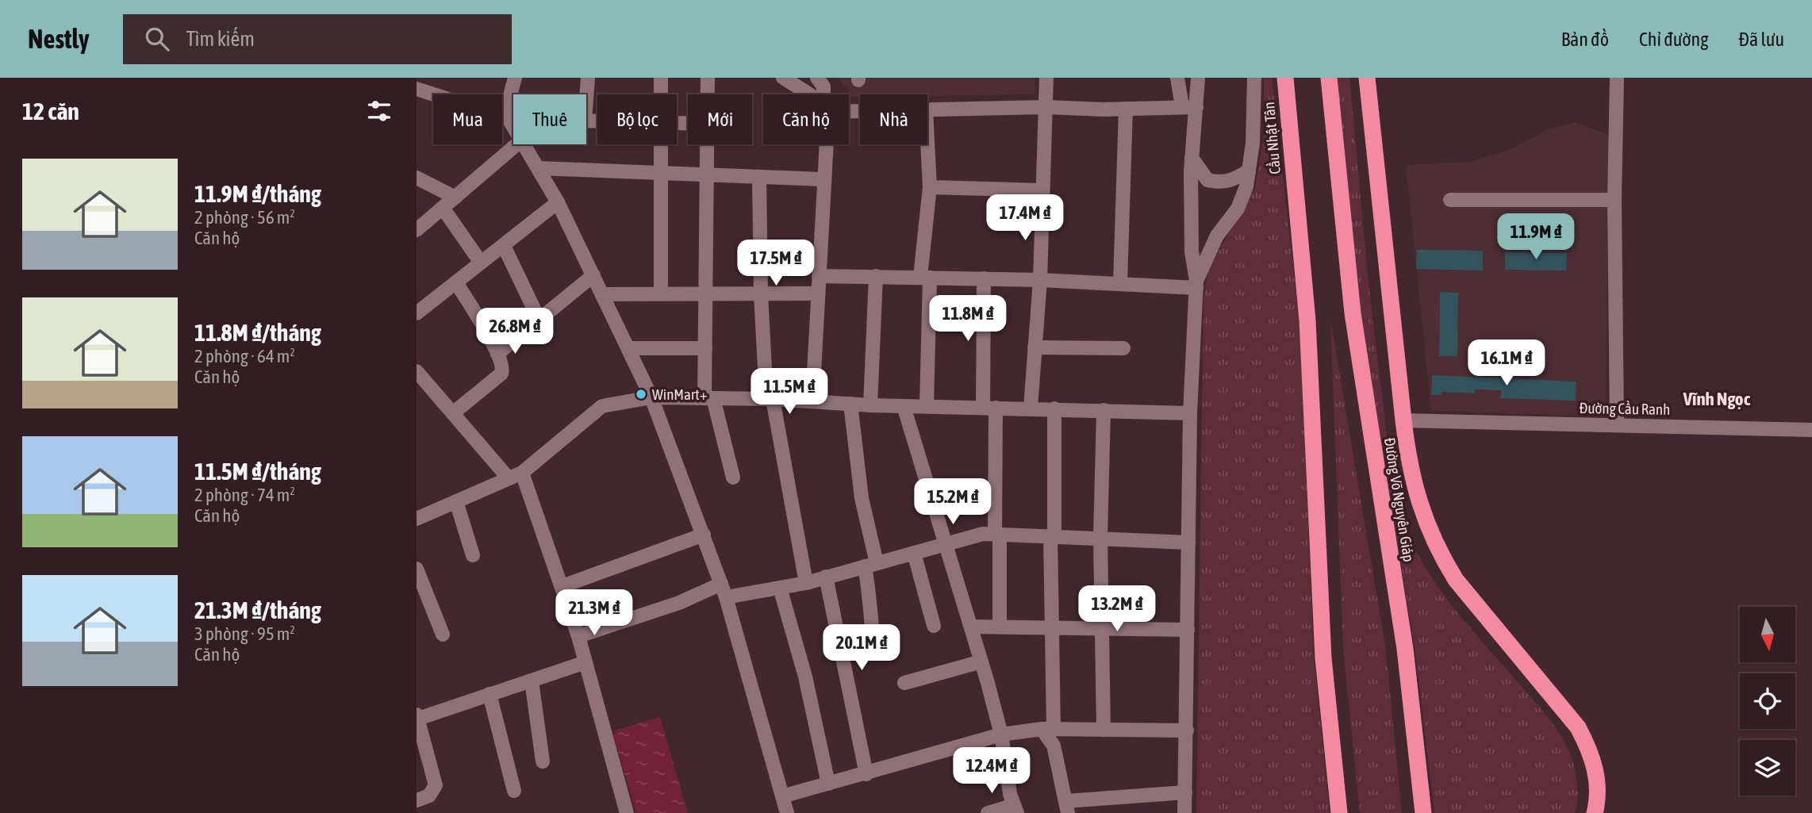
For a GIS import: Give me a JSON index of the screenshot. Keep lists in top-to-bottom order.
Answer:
{
  "streets": {
    "highway": ["Cầu Nhật Tân", "Đường Võ Nguyên Giáp"],
    "street": ["Đường Cầu Ranh"]
  },
  "districts": ["Vĩnh Ngọc"],
  "places": ["WinMart+"],
  "north": "bottom",
  "page": {
    "header": "Nestly",
    "search": "Tìm kiếm",
    "nav": ["Bản đồ", "Chỉ đường", "Đã lưu"],
    "heading": "12 căn",
    "chip": [
      "Mua",
      "Thuê",
      "Bộ lọc",
      "Mới",
      "Căn hộ",
      "Nhà"
    ],
    "list": [
      {
        "name": "11.9M ₫/tháng",
        "note": "2 phòng · 56 m² · Căn hộ"
      },
      {
        "name": "11.8M ₫/tháng",
        "note": "2 phòng · 64 m² · Căn hộ"
      },
      {
        "name": "11.5M ₫/tháng",
        "note": "2 phòng · 74 m² · Căn hộ"
      },
      {
        "name": "21.3M ₫/tháng",
        "note": "3 phòng · 95 m² · Căn hộ"
      }
    ],
    "price": [
      "17.4M ₫",
      "11.9M ₫",
      "17.5M ₫",
      "11.8M ₫",
      "26.8M ₫",
      "16.1M ₫",
      "11.5M ₫",
      "15.2M ₫",
      "13.2M ₫",
      "21.3M ₫",
      "20.1M ₫",
      "12.4M ₫"
    ]
  }
}
